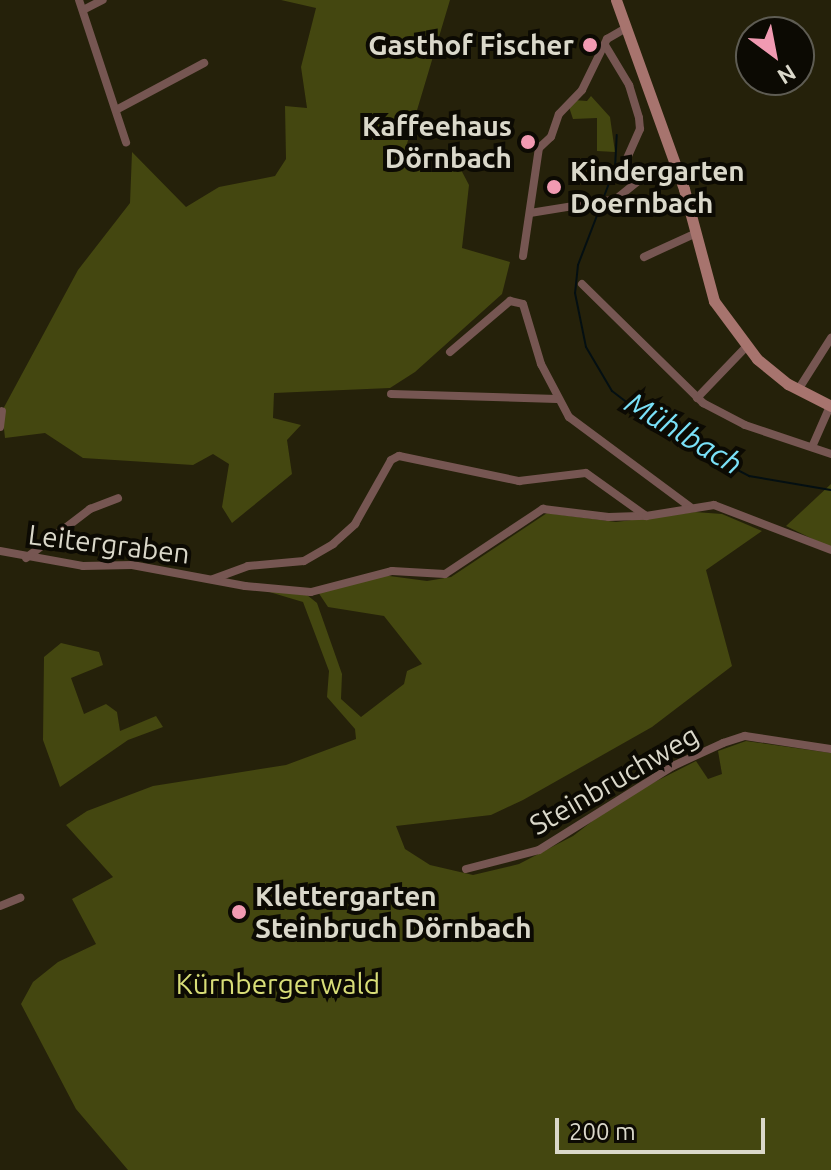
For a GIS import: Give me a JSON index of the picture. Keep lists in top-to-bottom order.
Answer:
{
  "streets": {
    "street": ["Leitergraben", "Steinbruchweg"]
  },
  "water": ["Mühlbach"],
  "parks": ["Kürnbergerwald"],
  "places": [
    "Gasthof Fischer",
    "Kaffeehaus Dörnbach",
    "Kindergarten Doernbach",
    "Klettergarten Steinbruch Dörnbach"
  ],
  "scale_bar": "200 m",
  "north": "bottom right"
}
